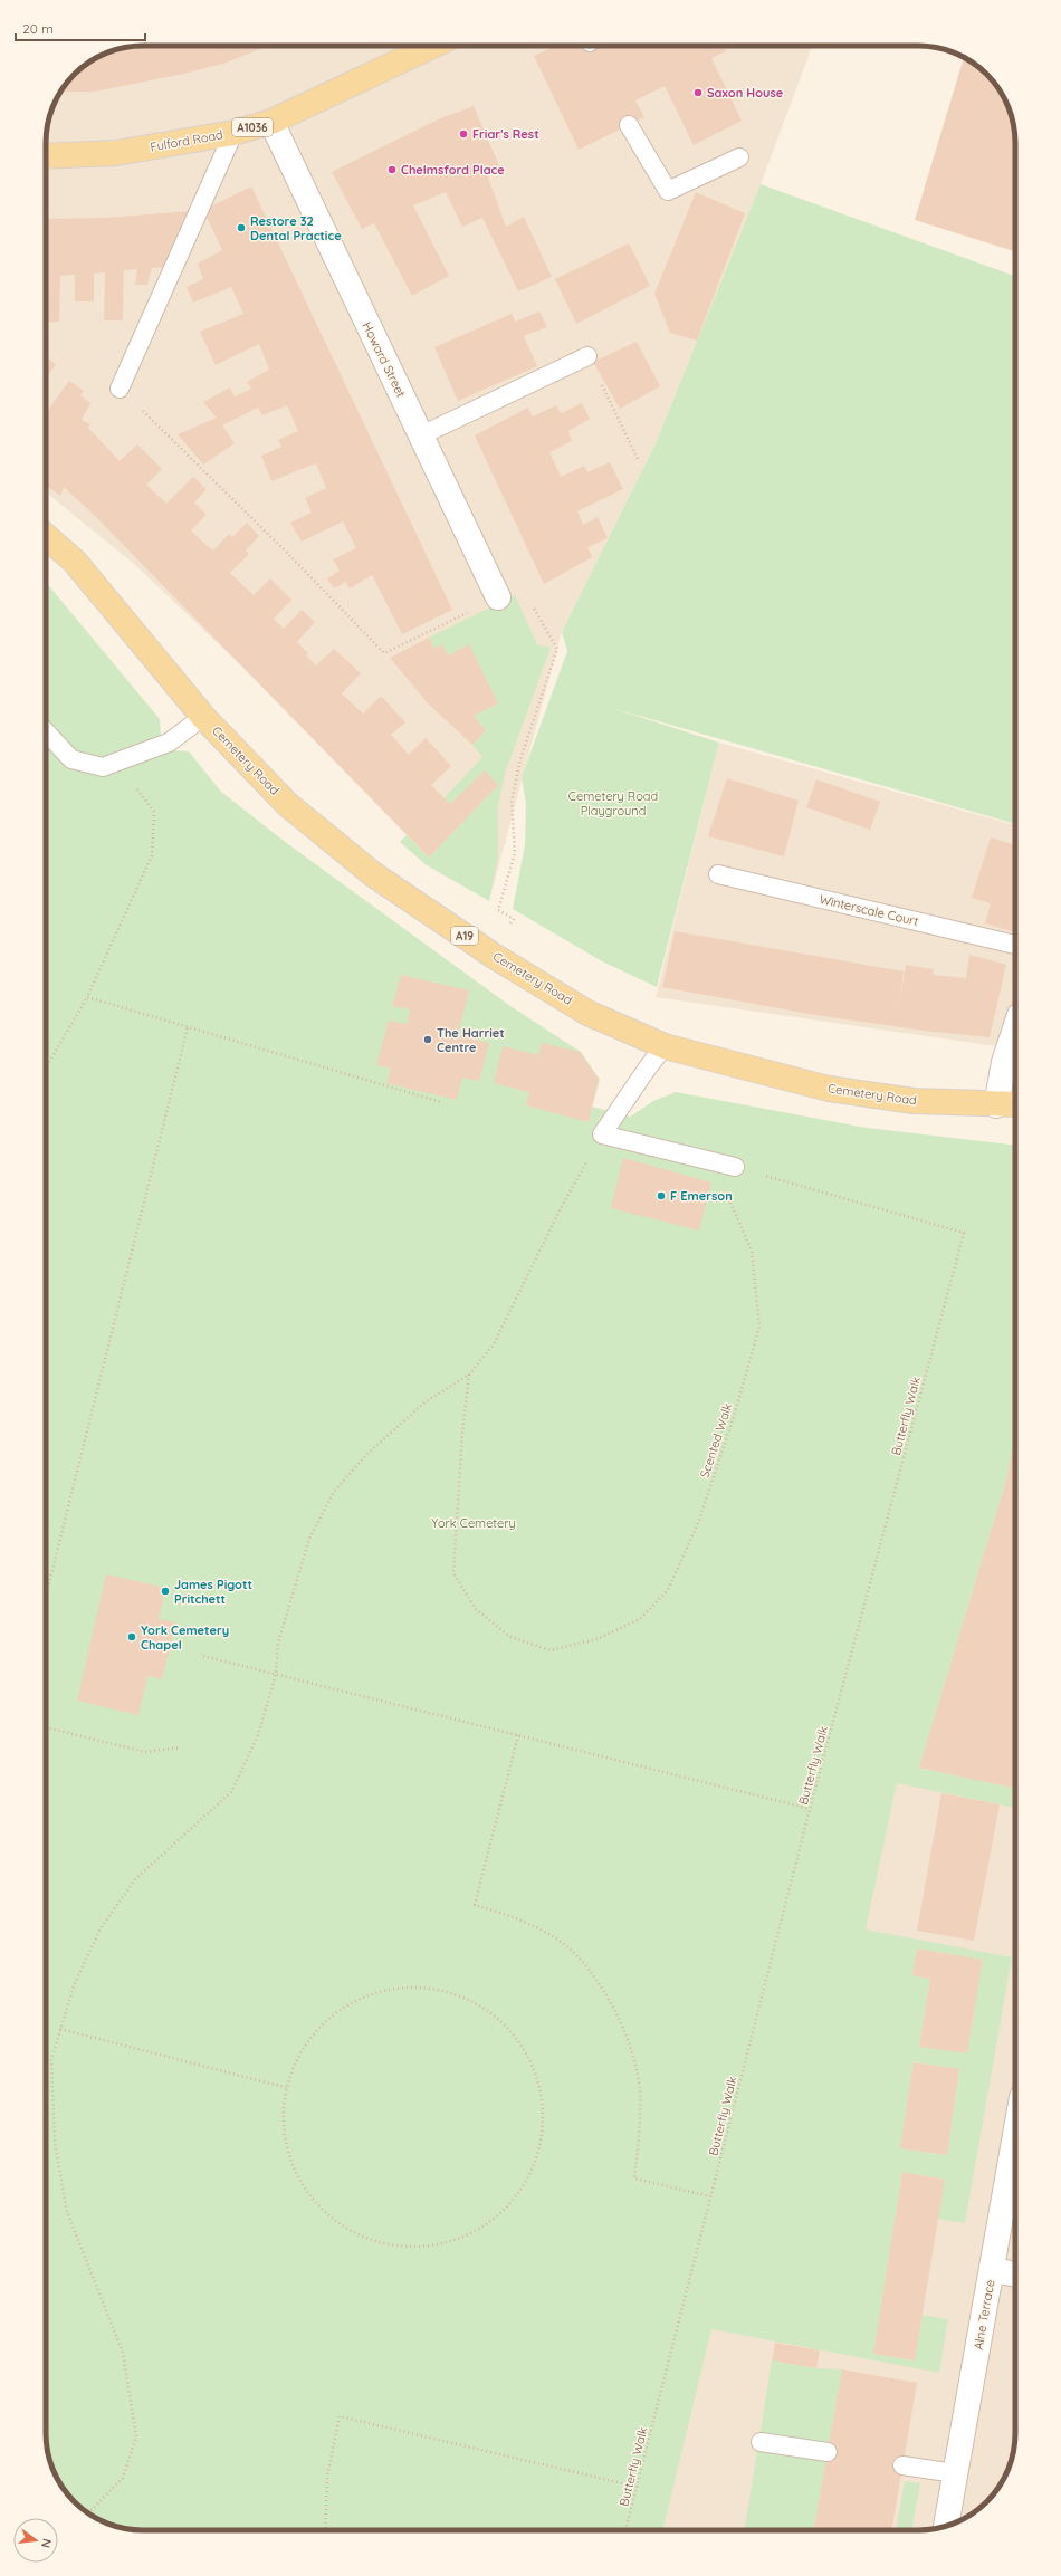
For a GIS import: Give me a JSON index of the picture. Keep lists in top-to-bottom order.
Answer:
{
  "streets": {
    "main road": [
      "A1036",
      "Fulford Road",
      "Cemetery Road",
      "A19"
    ],
    "street": ["Howard Street", "Alne Terrace"],
    "lane": ["Winterscale Court"],
    "path": ["Butterfly Walk", "Scented Walk"]
  },
  "crossings": [
    ["Fulford Road", "Howard Street"],
    ["Butterfly Walk", "Scented Walk"]
  ],
  "parks": ["Cemetery Road Playground", "York Cemetery"],
  "places": [
    "Saxon House",
    "Friar's Rest",
    "Chelmsford Place",
    "Restore 32 Dental Practice",
    "The Harriet Centre",
    "F Emerson",
    "James Pigott Pritchett",
    "York Cemetery Chapel"
  ],
  "scale_bar": "20 m",
  "north": "right"
}
